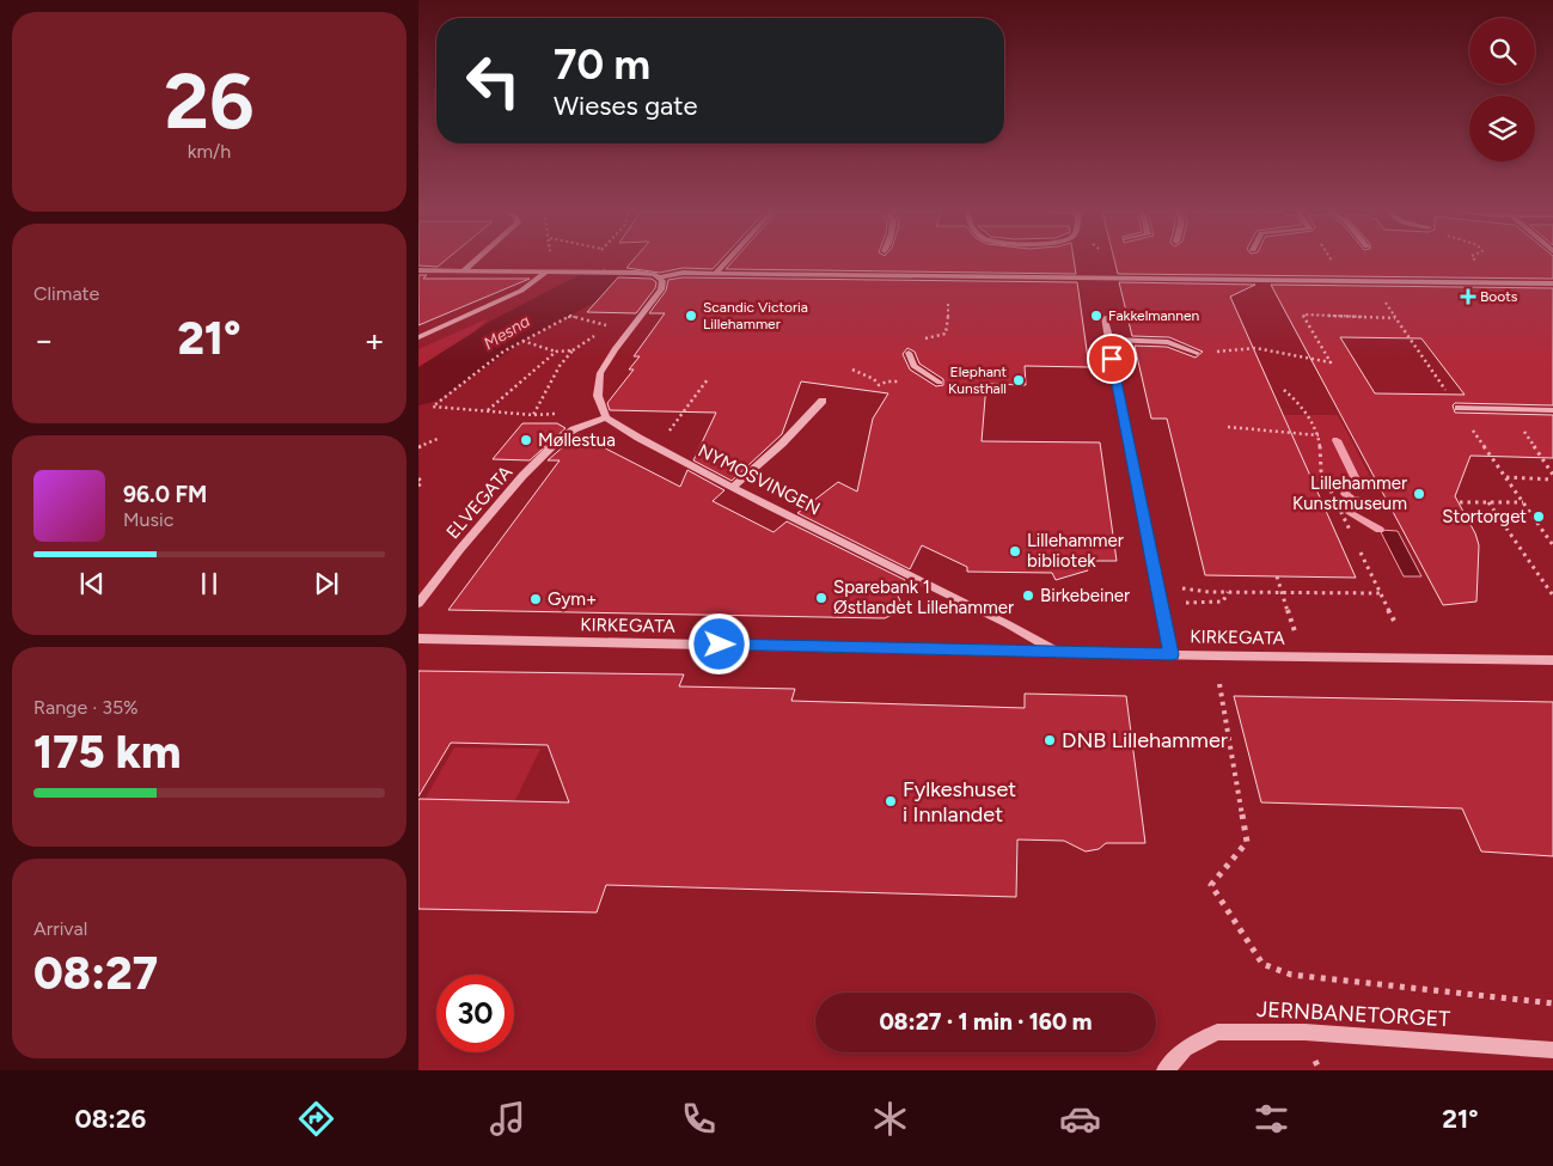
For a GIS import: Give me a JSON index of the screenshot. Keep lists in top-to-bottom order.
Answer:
{
  "streets": {
    "street": [
      "NYMOSVINGEN",
      "ELVEGATA",
      "KIRKEGATA",
      "JERNBANETORGET"
    ]
  },
  "crossings": [
    ["NYMOSVINGEN", "ELVEGATA"],
    ["NYMOSVINGEN", "KIRKEGATA"]
  ],
  "water": ["Mesna"],
  "places": {
    "health": ["Boots"],
    "other": [
      "Scandic Victoria Lillehammer",
      "Fakkelmannen",
      "Elephant Kunsthall",
      "Møllestua",
      "Lillehammer Kunstmuseum",
      "Stortorget",
      "Lillehammer bibliotek",
      "Birkebeiner",
      "Sparebank 1 Østlandet Lillehammer",
      "Gym+",
      "DNB Lillehammer",
      "Fylkeshuset i Innlandet"
    ]
  },
  "page": {
    "tile": [
      ["26", "km/h"],
      "Climate",
      ["Range · 35%", "175 km"],
      ["Arrival", "08:27"]
    ],
    "turn": ["70 m", "Wieses gate"],
    "heat": ["−", "21°", "+"],
    "song": ["96.0 FM", "Music"],
    "limit": "30",
    "trip": "08:27 · 1 min · 160 m",
    "tabs": ["08:26", "21°"]
  }
}
